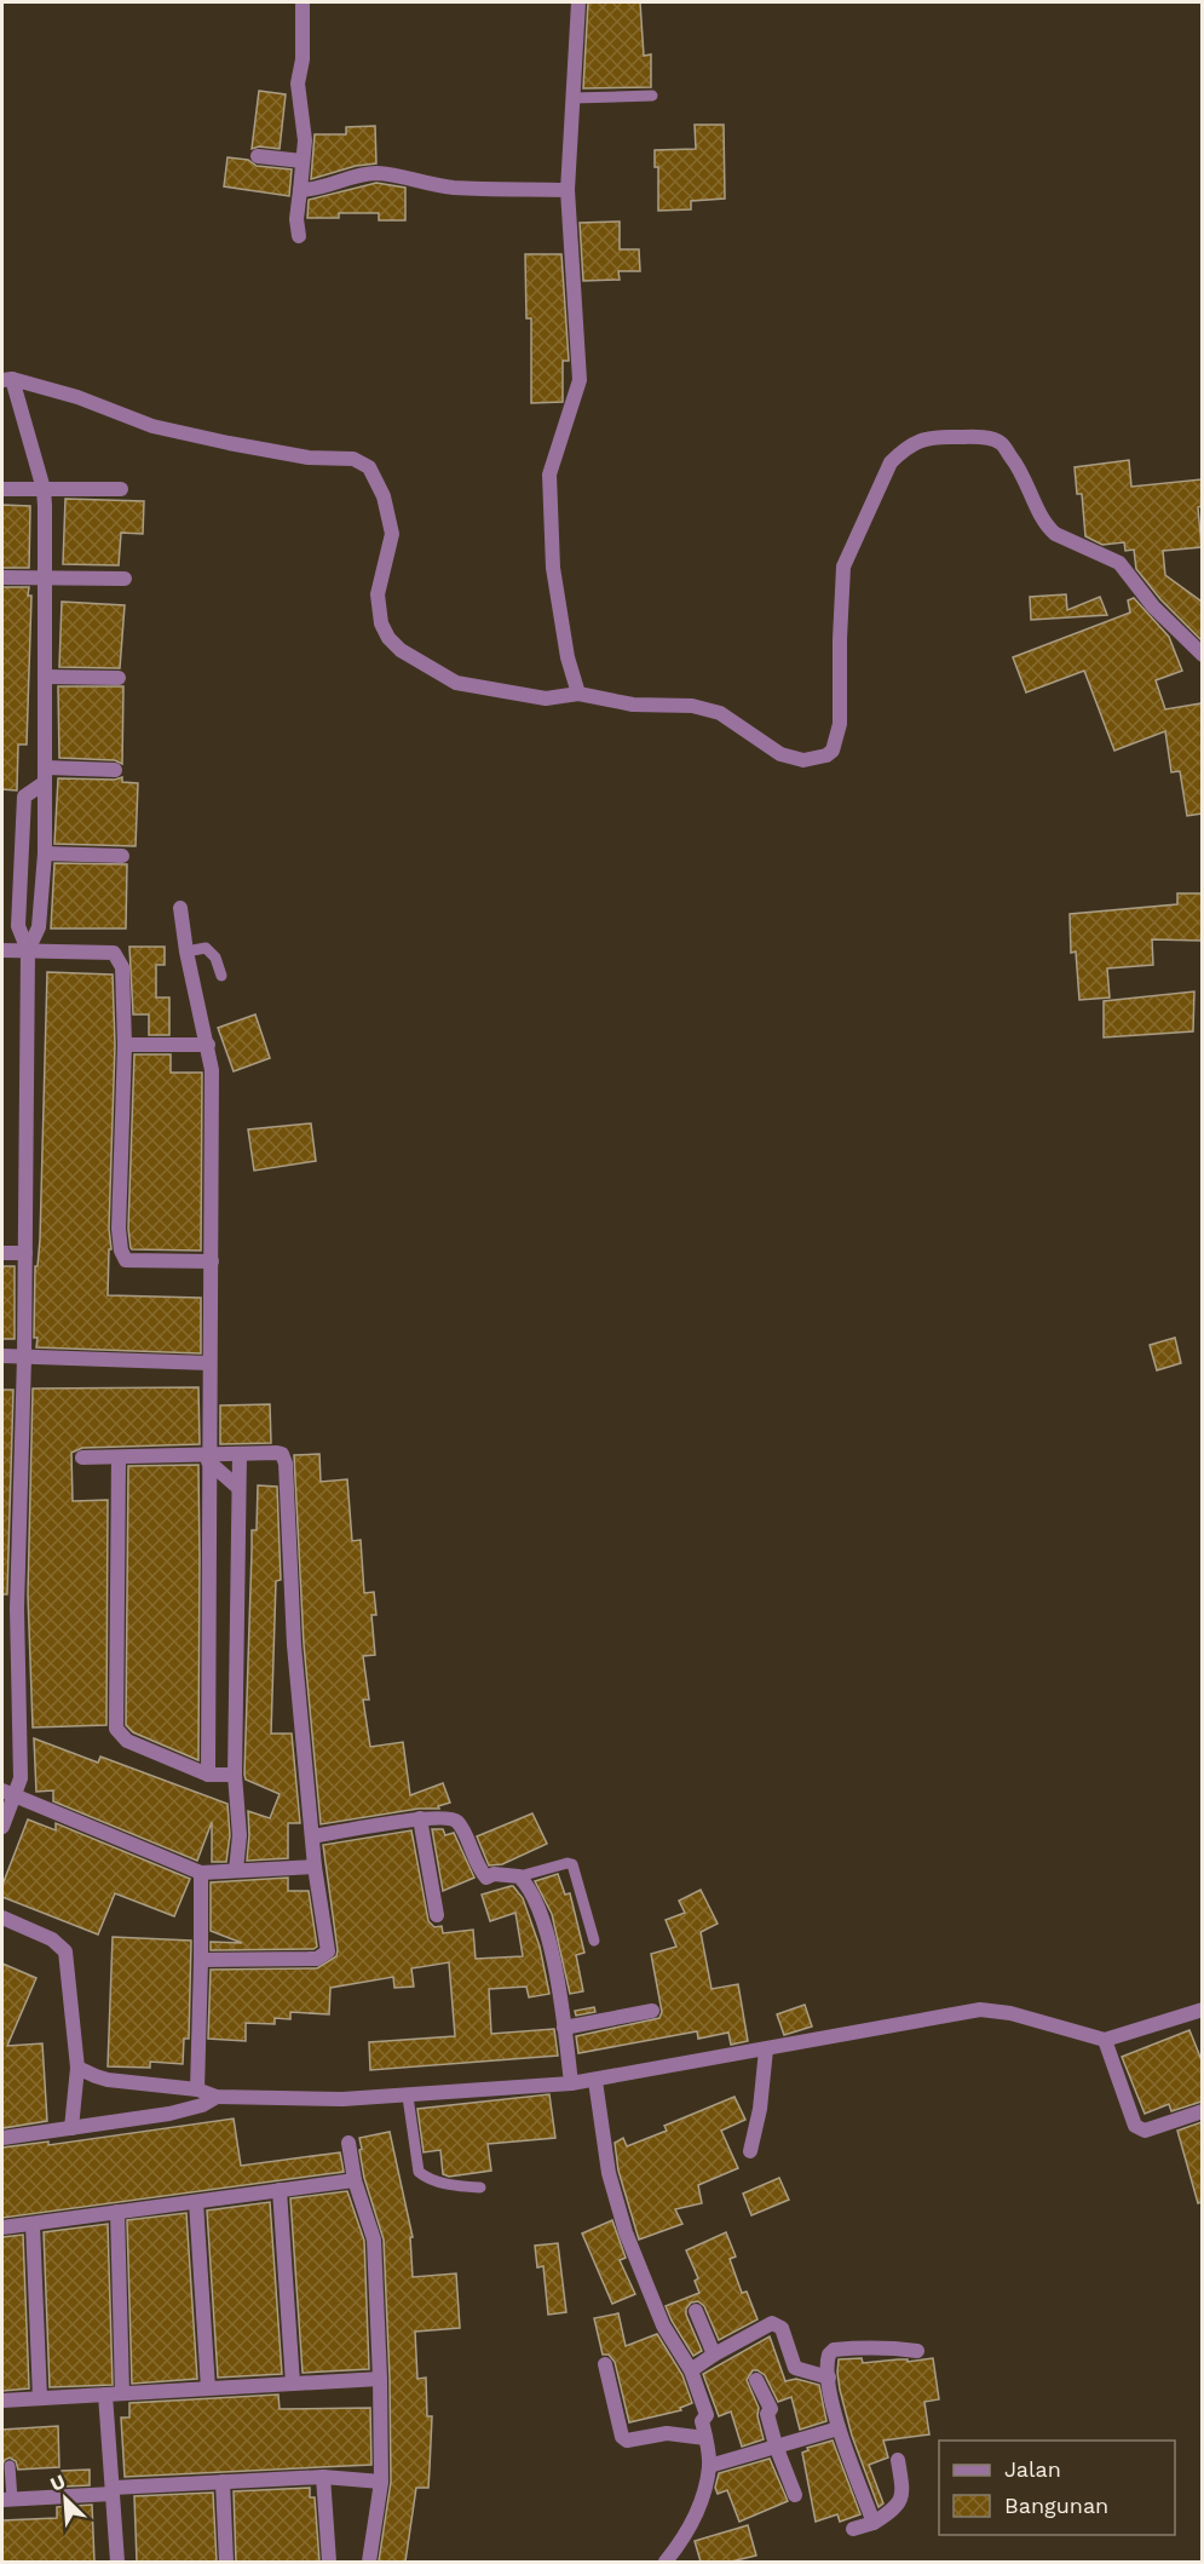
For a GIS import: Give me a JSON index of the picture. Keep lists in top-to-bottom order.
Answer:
{
  "legend": ["Jalan", "Bangunan"],
  "north": "top left"
}
